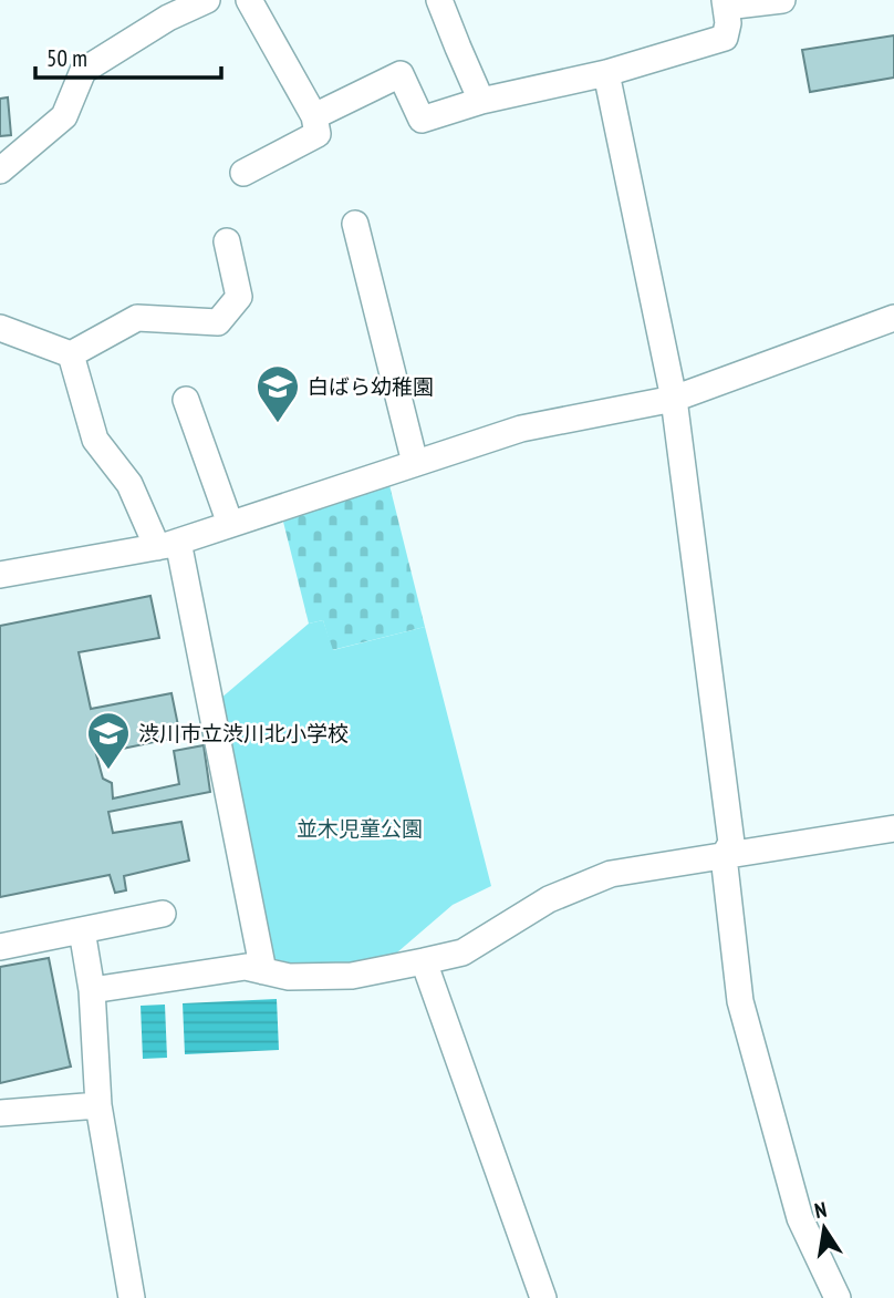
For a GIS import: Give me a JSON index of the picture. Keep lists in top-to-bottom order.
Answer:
{
  "parks": ["並木児童公園"],
  "places": {
    "school or university": ["白ばら幼稚園", "渋川市立渋川北小学校"]
  },
  "scale_bar": "50 m",
  "north": "top"
}
